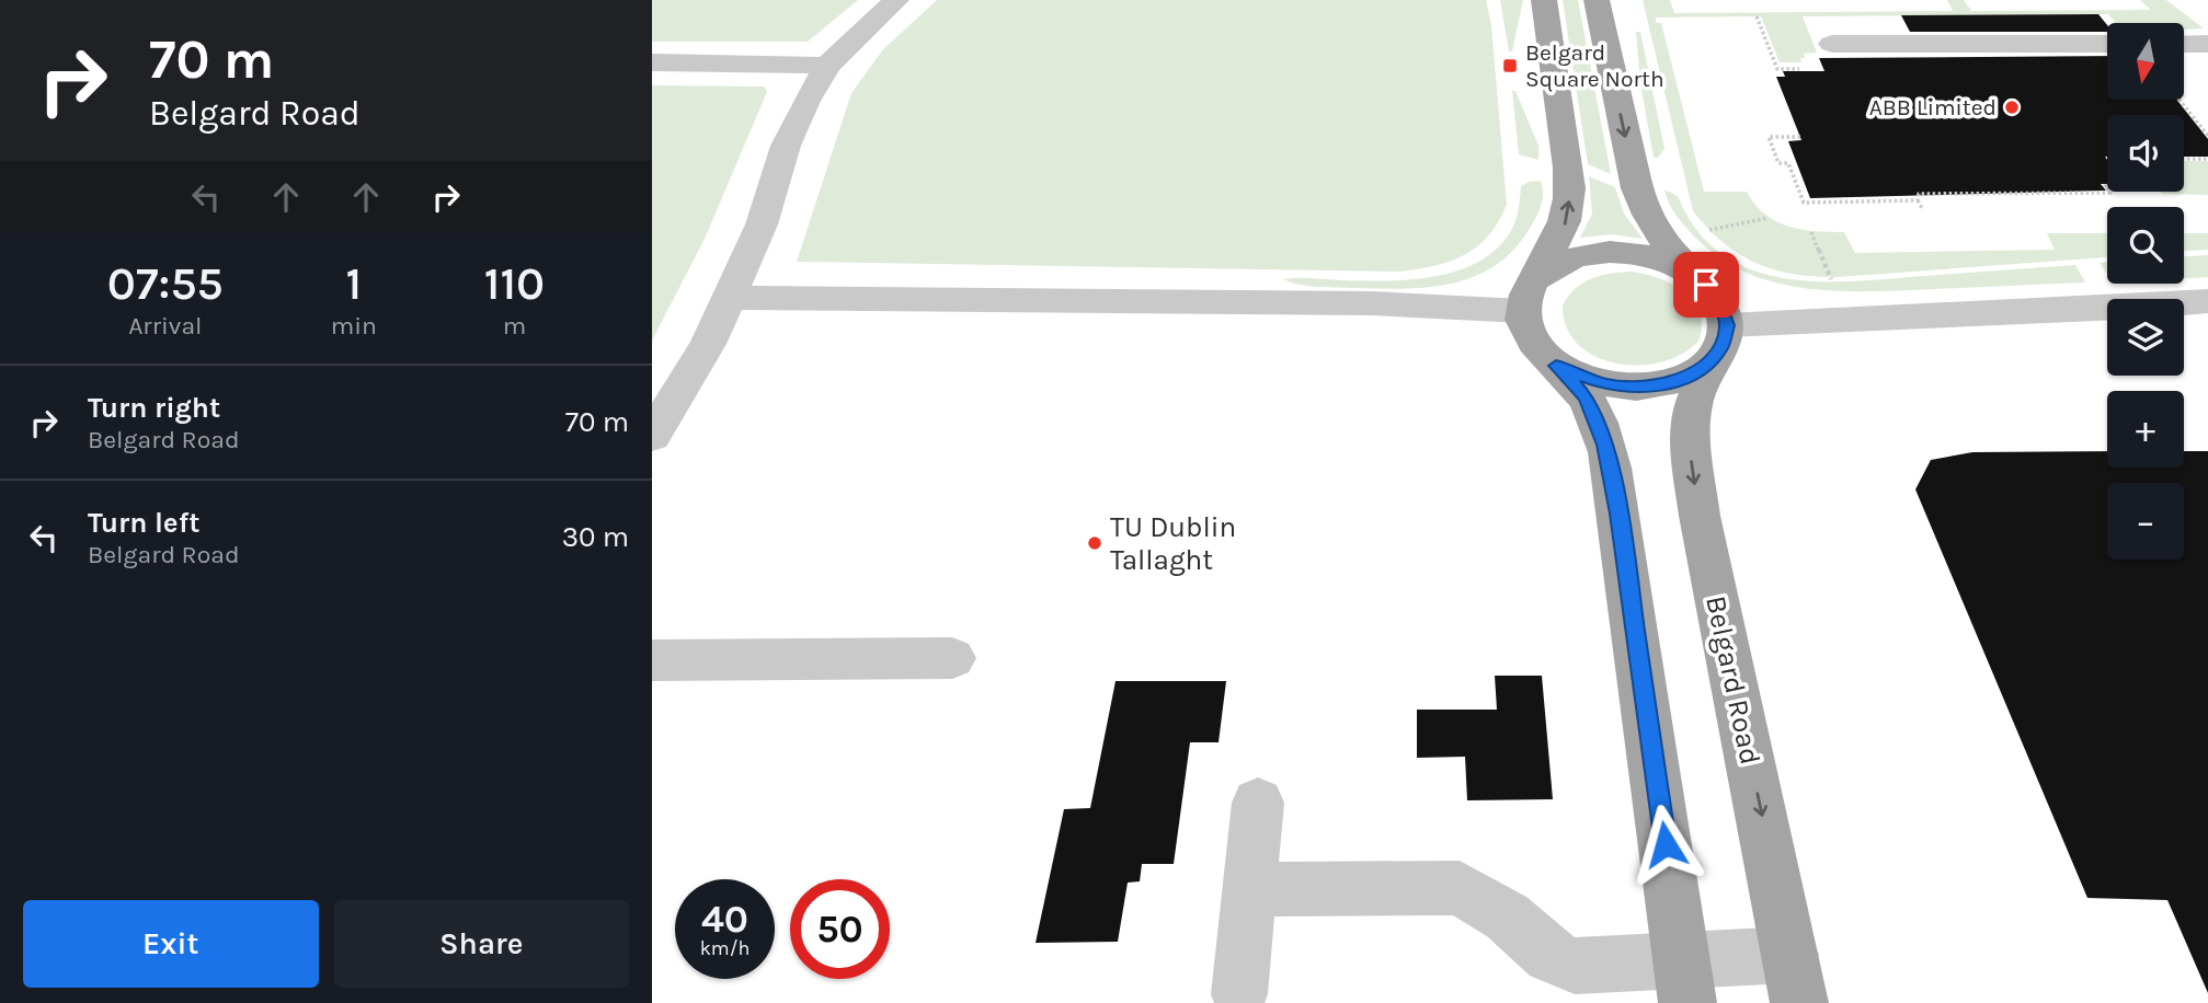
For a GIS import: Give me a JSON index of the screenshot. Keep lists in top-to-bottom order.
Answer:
{
  "streets": {
    "main road": ["Belgard Road"]
  },
  "places": {
    "transit": ["Belgard Square North"],
    "other": ["ABB Limited", "TU Dublin Tallaght"]
  },
  "north": "bottom",
  "page": {
    "turn": ["70 m", "Belgard Road"],
    "map_buttons": ["+", "−"],
    "eta": [
      "07:55",
      "Arrival",
      "1",
      "min",
      "110",
      "m"
    ],
    "list": [
      {
        "name": "Turn right",
        "note": "Belgard Road",
        "value": "70 m"
      },
      {
        "name": "Turn left",
        "note": "Belgard Road",
        "value": "30 m"
      }
    ],
    "speed": "40 km/h",
    "limit": "50",
    "buttons": ["Exit", "Share"]
  }
}
